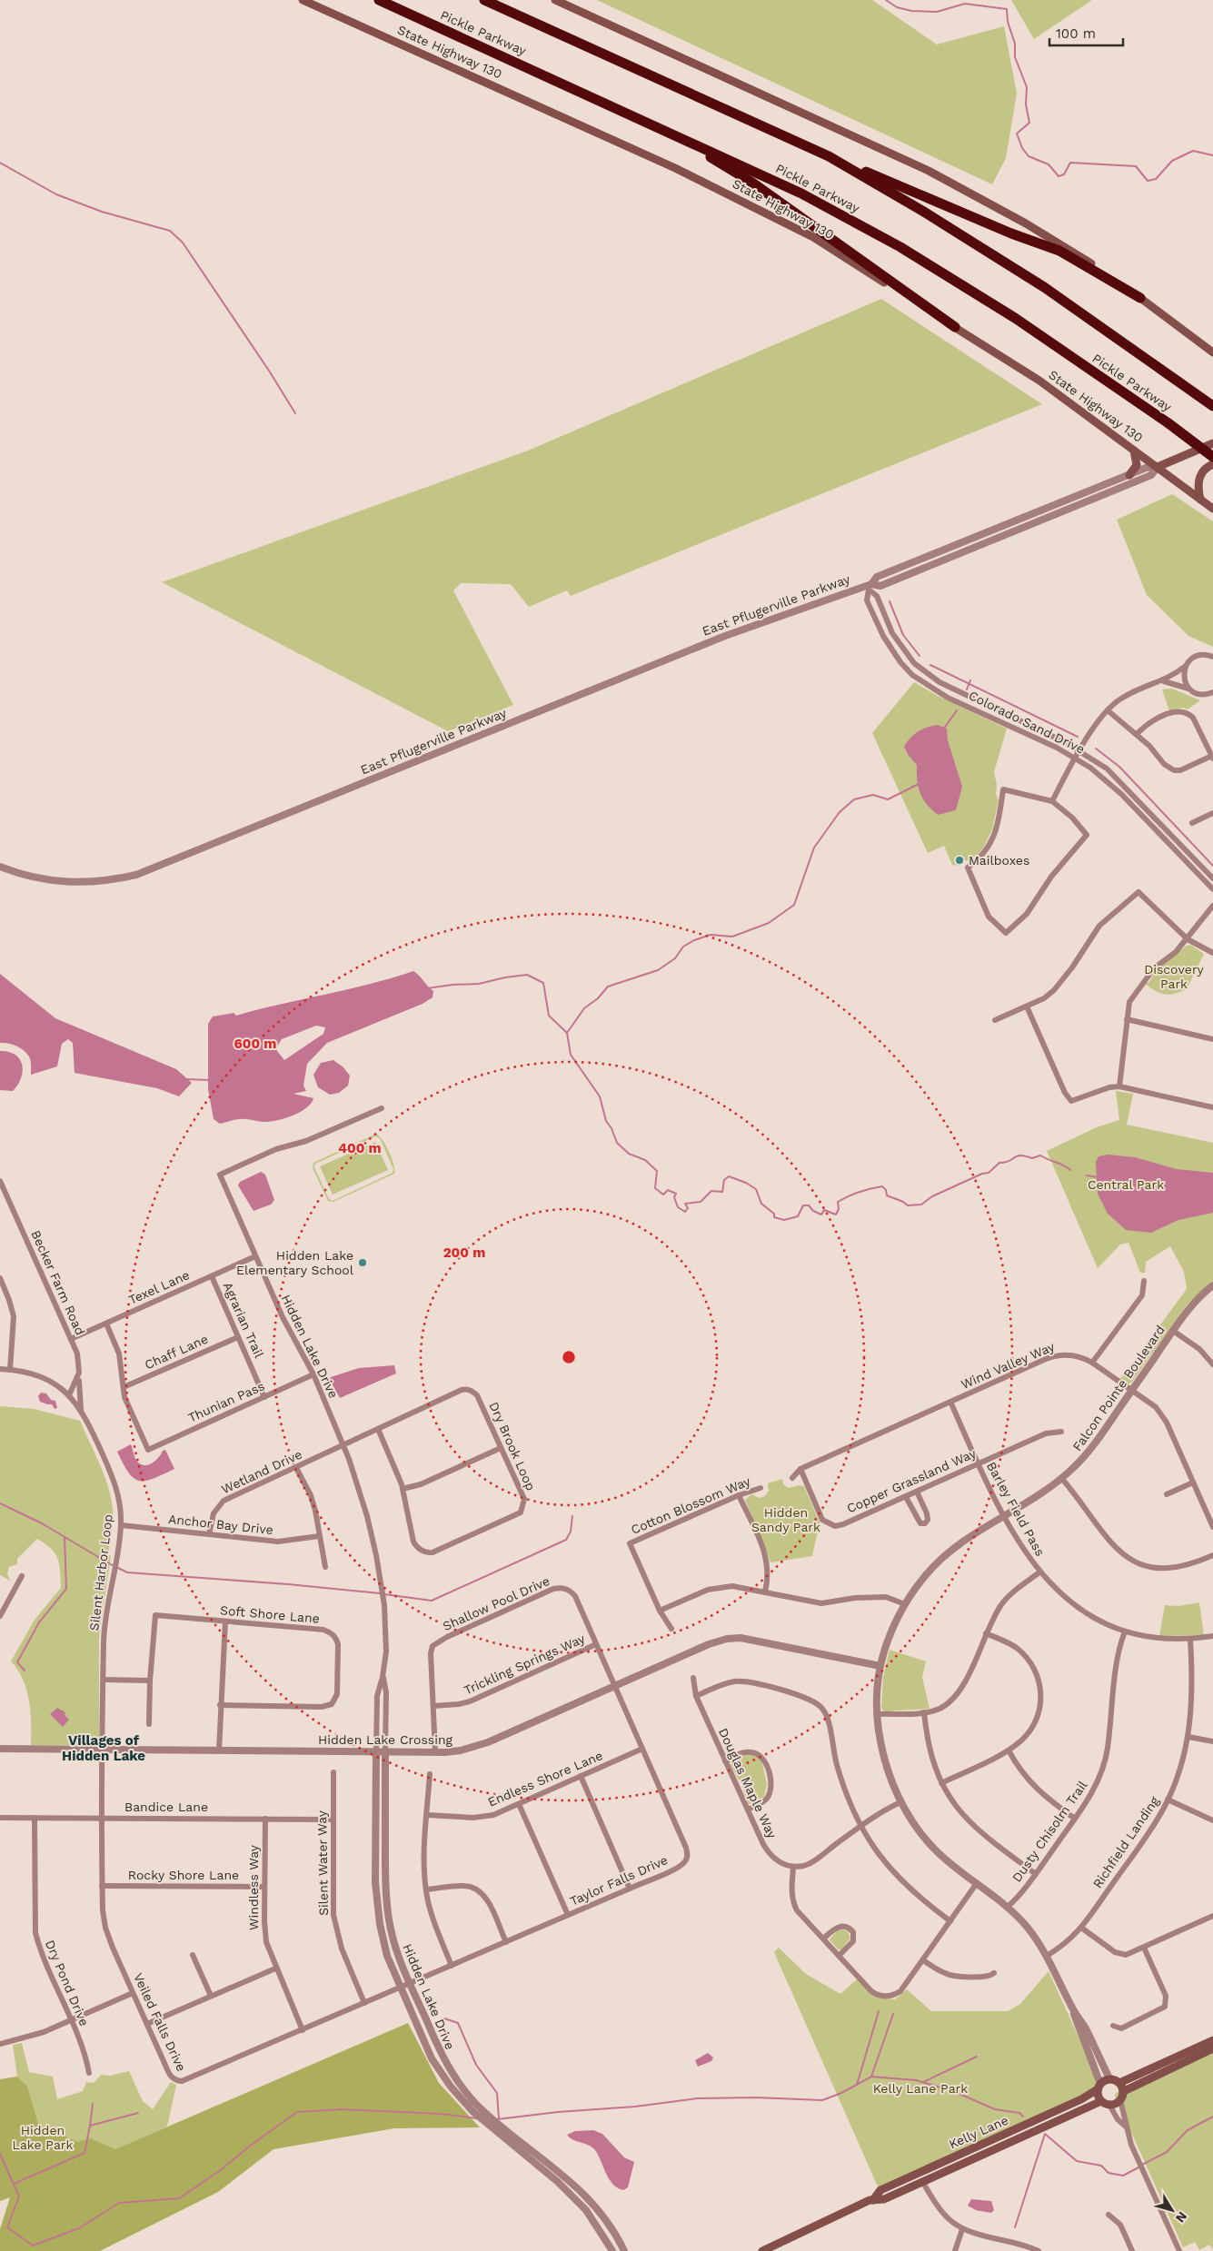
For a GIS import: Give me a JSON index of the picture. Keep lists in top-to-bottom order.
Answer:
{
  "streets": {
    "highway": ["Pickle Parkway"],
    "main road": ["State Highway 130", "East Pflugerville Parkway", "Kelly Lane"],
    "street": [
      "Colorado Sand Drive",
      "Becker Farm Road",
      "Texel Lane",
      "Agrarian Trail",
      "Hidden Lake Drive",
      "Chaff Lane",
      "Wind Valley Way",
      "Falcon Pointe Boulevard",
      "Thunian Pass",
      "Dry Brook Loop",
      "Wetland Drive",
      "Copper Grassland Way",
      "Cotton Blossom Way",
      "Barley Field Pass",
      "Anchor Bay Drive",
      "Silent Harbor Loop",
      "Shallow Pool Drive",
      "Soft Shore Lane",
      "Trickling Springs Way",
      "Hidden Lake Crossing",
      "Endless Shore Lane",
      "Douglas Maple Way",
      "Bandice Lane",
      "Dusty Chisolm Trail",
      "Richfield Landing",
      "Silent Water Way",
      "Rocky Shore Lane",
      "Taylor Falls Drive",
      "Windless Way",
      "Dry Pond Drive",
      "Veiled Falls Drive"
    ]
  },
  "crossings": [
    ["State Highway 130", "East Pflugerville Parkway"],
    ["East Pflugerville Parkway", "Colorado Sand Drive"],
    ["Becker Farm Road", "Texel Lane"],
    ["Becker Farm Road", "Silent Harbor Loop"],
    ["Texel Lane", "Agrarian Trail"],
    ["Texel Lane", "Hidden Lake Drive"],
    ["Agrarian Trail", "Chaff Lane"],
    ["Agrarian Trail", "Thunian Pass"],
    ["Hidden Lake Drive", "Thunian Pass"],
    ["Hidden Lake Drive", "Dry Brook Loop"],
    ["Hidden Lake Drive", "Wetland Drive"],
    ["Hidden Lake Drive", "Hidden Lake Crossing"],
    ["Hidden Lake Drive", "Taylor Falls Drive"],
    ["Hidden Lake Drive", "Veiled Falls Drive"],
    ["Chaff Lane", "Thunian Pass"],
    ["Wind Valley Way", "Falcon Pointe Boulevard"],
    ["Wind Valley Way", "Copper Grassland Way"],
    ["Wind Valley Way", "Barley Field Pass"],
    ["Falcon Pointe Boulevard", "Barley Field Pass"],
    ["Falcon Pointe Boulevard", "Hidden Lake Crossing"],
    ["Falcon Pointe Boulevard", "Dusty Chisolm Trail"],
    ["Falcon Pointe Boulevard", "Richfield Landing"],
    ["Falcon Pointe Boulevard", "Kelly Lane"],
    ["Dry Brook Loop", "Wetland Drive"],
    ["Wetland Drive", "Anchor Bay Drive"],
    ["Copper Grassland Way", "Barley Field Pass"],
    ["Barley Field Pass", "Dusty Chisolm Trail"],
    ["Barley Field Pass", "Richfield Landing"],
    ["Anchor Bay Drive", "Silent Harbor Loop"],
    ["Silent Harbor Loop", "Hidden Lake Crossing"],
    ["Silent Harbor Loop", "Veiled Falls Drive"],
    ["Shallow Pool Drive", "Trickling Springs Way"],
    ["Shallow Pool Drive", "Hidden Lake Crossing"],
    ["Shallow Pool Drive", "Taylor Falls Drive"],
    ["Hidden Lake Crossing", "Taylor Falls Drive"],
    ["Hidden Lake Crossing", "Veiled Falls Drive"],
    ["Endless Shore Lane", "Taylor Falls Drive"],
    ["Bandice Lane", "Silent Water Way"],
    ["Bandice Lane", "Windless Way"],
    ["Bandice Lane", "Dry Pond Drive"],
    ["Bandice Lane", "Veiled Falls Drive"],
    ["Silent Water Way", "Veiled Falls Drive"],
    ["Rocky Shore Lane", "Windless Way"],
    ["Rocky Shore Lane", "Veiled Falls Drive"],
    ["Taylor Falls Drive", "Veiled Falls Drive"],
    ["Windless Way", "Veiled Falls Drive"]
  ],
  "districts": ["Villages of Hidden Lake"],
  "parks": [
    "Discovery Park",
    "Central Park",
    "Hidden Sandy Park",
    "Kelly Lane Park",
    "Hidden Lake Park"
  ],
  "places": ["Mailboxes", "Hidden Lake Elementary School"],
  "scale_bar": "100 m",
  "north": "bottom right",
  "rings": ["600 m", "400 m", "200 m"]
}
